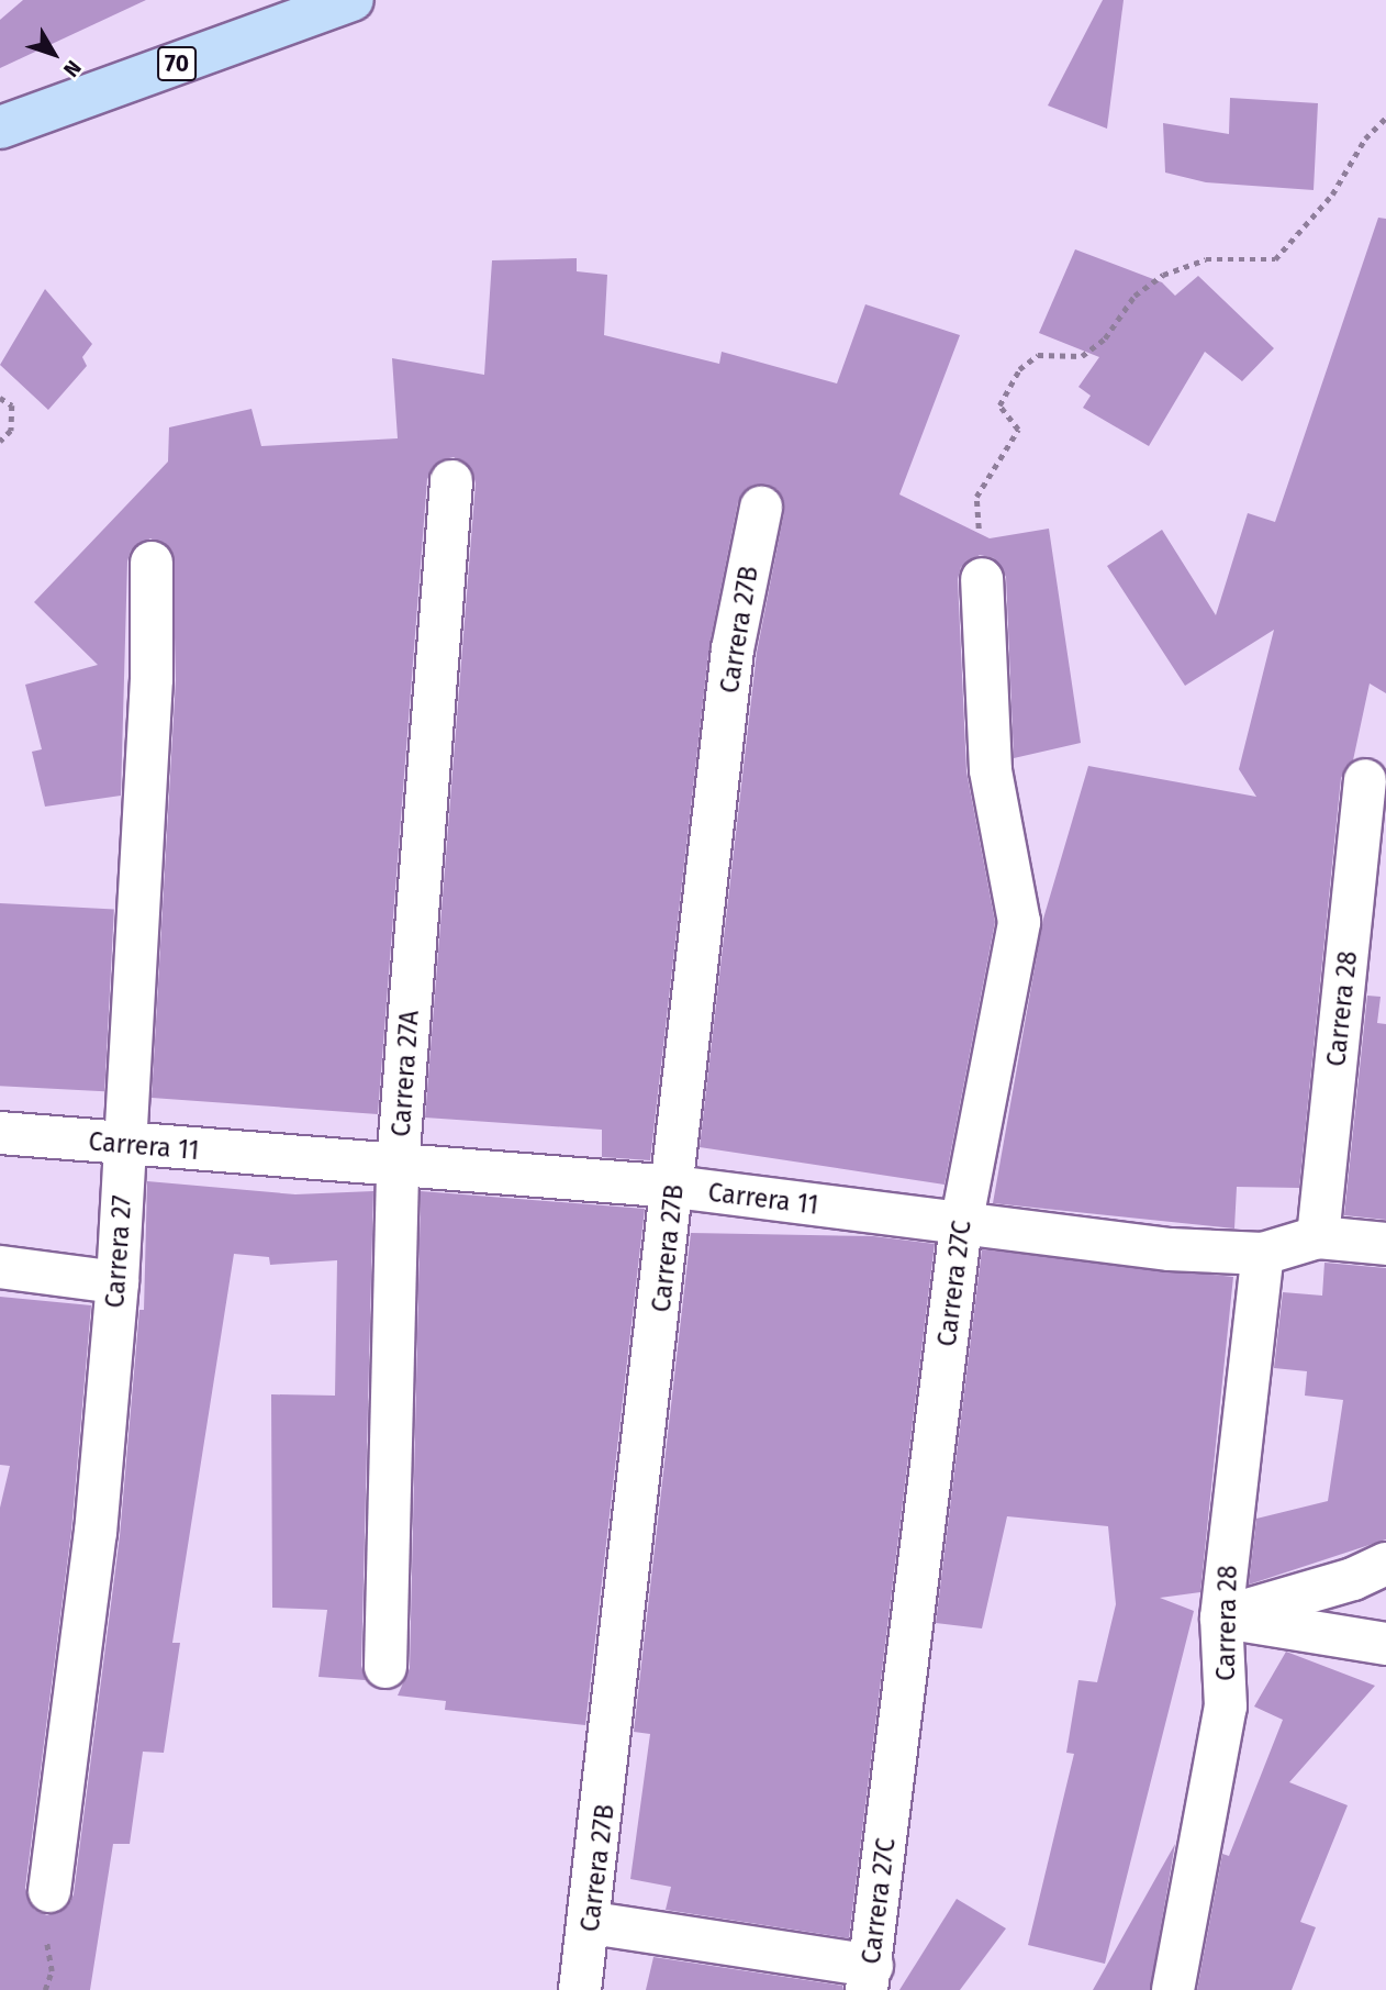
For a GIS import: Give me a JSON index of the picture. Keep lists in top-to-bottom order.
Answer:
{
  "streets": {
    "main road": ["70"],
    "street": [
      "Carrera 27B",
      "Carrera 28",
      "Carrera 27A",
      "Carrera 11",
      "Carrera 27",
      "Carrera 27C"
    ]
  },
  "crossings": [
    ["Carrera 27B", "Carrera 11"],
    ["Carrera 28", "Carrera 11"],
    ["Carrera 27A", "Carrera 11"],
    ["Carrera 11", "Carrera 27"],
    ["Carrera 11", "Carrera 27C"]
  ],
  "north": "bottom right"
}
